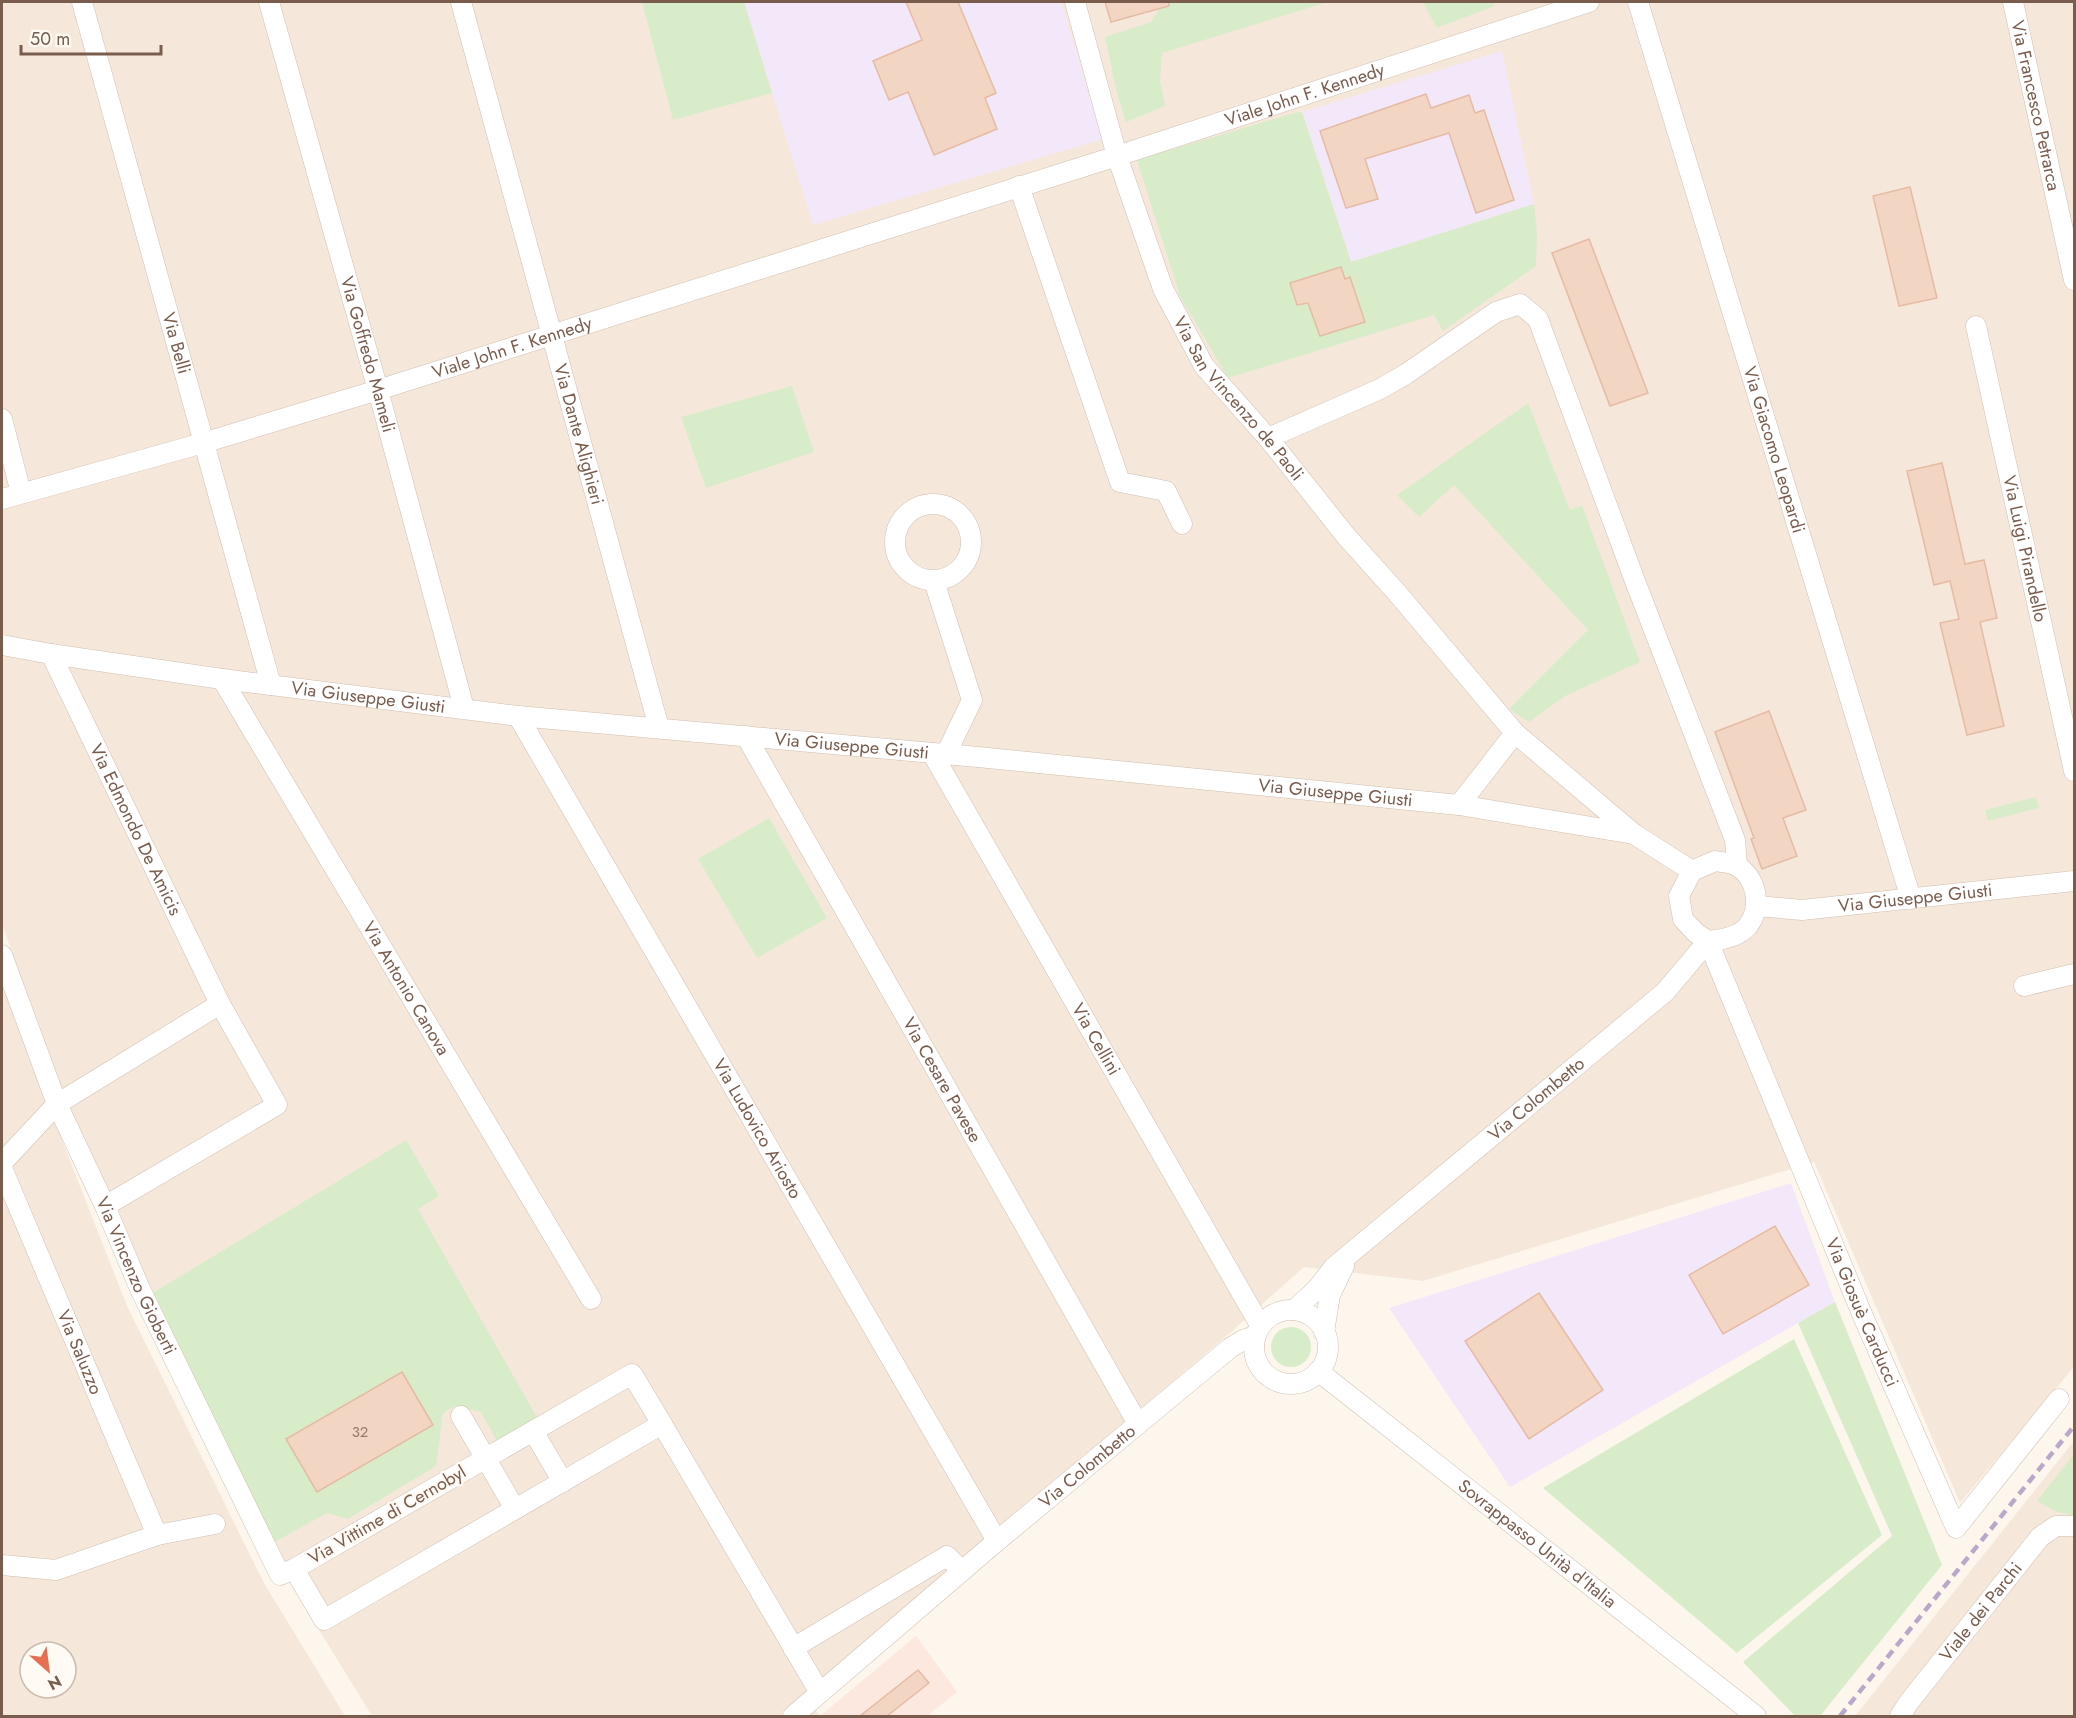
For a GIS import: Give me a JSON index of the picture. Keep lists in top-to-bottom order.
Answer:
{
  "streets": {
    "street": [
      "Viale John F. Kennedy",
      "Via Francesco Petrarca",
      "Via Belli",
      "Via Goffredo Mameli",
      "Via San Vincenzo de Paoli",
      "Via Dante Alighieri",
      "Via Giacomo Leopardi",
      "Via Luigi Pirandello",
      "Via Giuseppe Giusti",
      "Via Edmondo De Amicis",
      "Via Antonio Canova",
      "Via Cellini",
      "Via Cesare Pavese",
      "Via Colombetto",
      "Via Ludovico Ariosto",
      "Via Vincenzo Gioberti",
      "Via Giosuè Carducci",
      "Via Saluzzo",
      "Via Vittime di Cernobyl",
      "Sovrappasso Unità d'Italia",
      "Viale dei Parchi"
    ]
  },
  "crossings": [
    ["Viale John F. Kennedy", "Via Belli"],
    ["Viale John F. Kennedy", "Via Goffredo Mameli"],
    ["Viale John F. Kennedy", "Via San Vincenzo de Paoli"],
    ["Viale John F. Kennedy", "Via Dante Alighieri"],
    ["Via Belli", "Via Giuseppe Giusti"],
    ["Via Goffredo Mameli", "Via Giuseppe Giusti"],
    ["Via San Vincenzo de Paoli", "Via Giuseppe Giusti"],
    ["Via Dante Alighieri", "Via Giuseppe Giusti"],
    ["Via Giacomo Leopardi", "Via Giuseppe Giusti"],
    ["Via Giuseppe Giusti", "Via Edmondo De Amicis"],
    ["Via Giuseppe Giusti", "Via Antonio Canova"],
    ["Via Giuseppe Giusti", "Via Cellini"],
    ["Via Giuseppe Giusti", "Via Cesare Pavese"],
    ["Via Giuseppe Giusti", "Via Colombetto"],
    ["Via Giuseppe Giusti", "Via Ludovico Ariosto"],
    ["Via Giuseppe Giusti", "Via Giosuè Carducci"],
    ["Via Edmondo De Amicis", "Via Vincenzo Gioberti"],
    ["Via Cellini", "Via Colombetto"],
    ["Via Cellini", "Sovrappasso Unità d'Italia"],
    ["Via Cesare Pavese", "Via Colombetto"],
    ["Via Colombetto", "Via Ludovico Ariosto"],
    ["Via Colombetto", "Via Giosuè Carducci"],
    ["Via Colombetto", "Via Vittime di Cernobyl"],
    ["Via Colombetto", "Sovrappasso Unità d'Italia"],
    ["Via Vincenzo Gioberti", "Via Vittime di Cernobyl"]
  ],
  "house_numbers": ["32"],
  "scale_bar": "50 m",
  "north": "bottom right"
}
